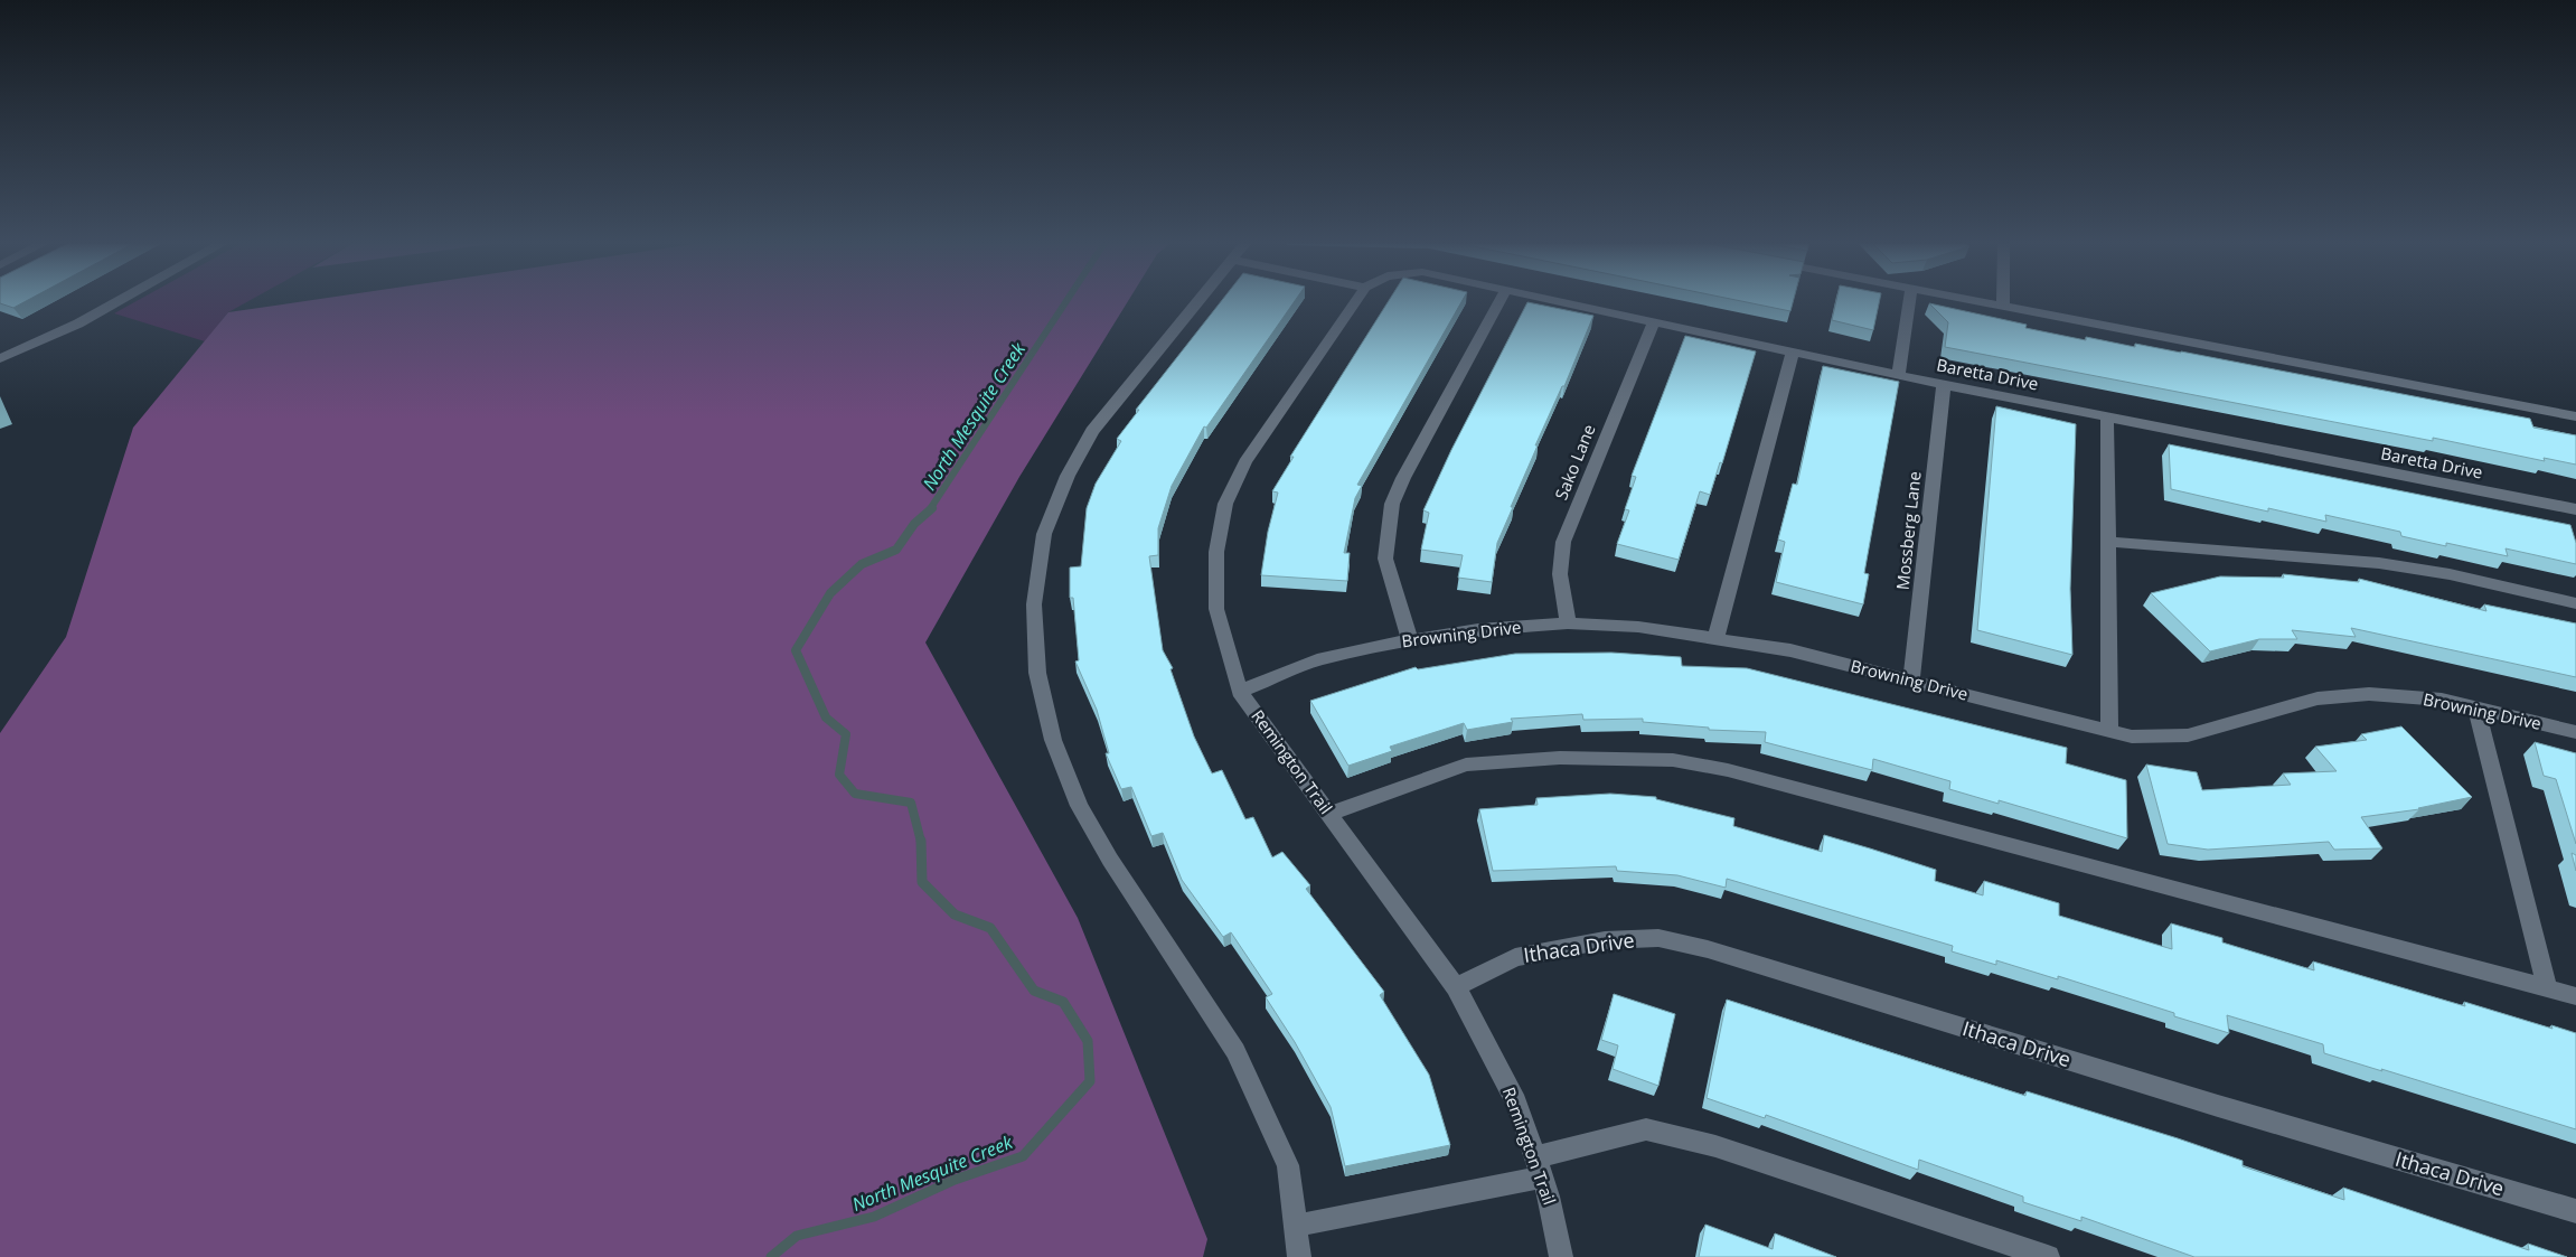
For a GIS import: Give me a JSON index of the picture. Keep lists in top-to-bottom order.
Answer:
{
  "streets": {
    "street": [
      "Baretta Drive",
      "Sako Lane",
      "Mossberg Lane",
      "Browning Drive",
      "Remington Trail",
      "Ithaca Drive"
    ]
  },
  "crossings": [
    ["Baretta Drive", "Sako Lane"],
    ["Baretta Drive", "Mossberg Lane"],
    ["Sako Lane", "Browning Drive"],
    ["Mossberg Lane", "Browning Drive"],
    ["Browning Drive", "Remington Trail"],
    ["Remington Trail", "Ithaca Drive"]
  ],
  "water": ["North Mesquite Creek"]
}
